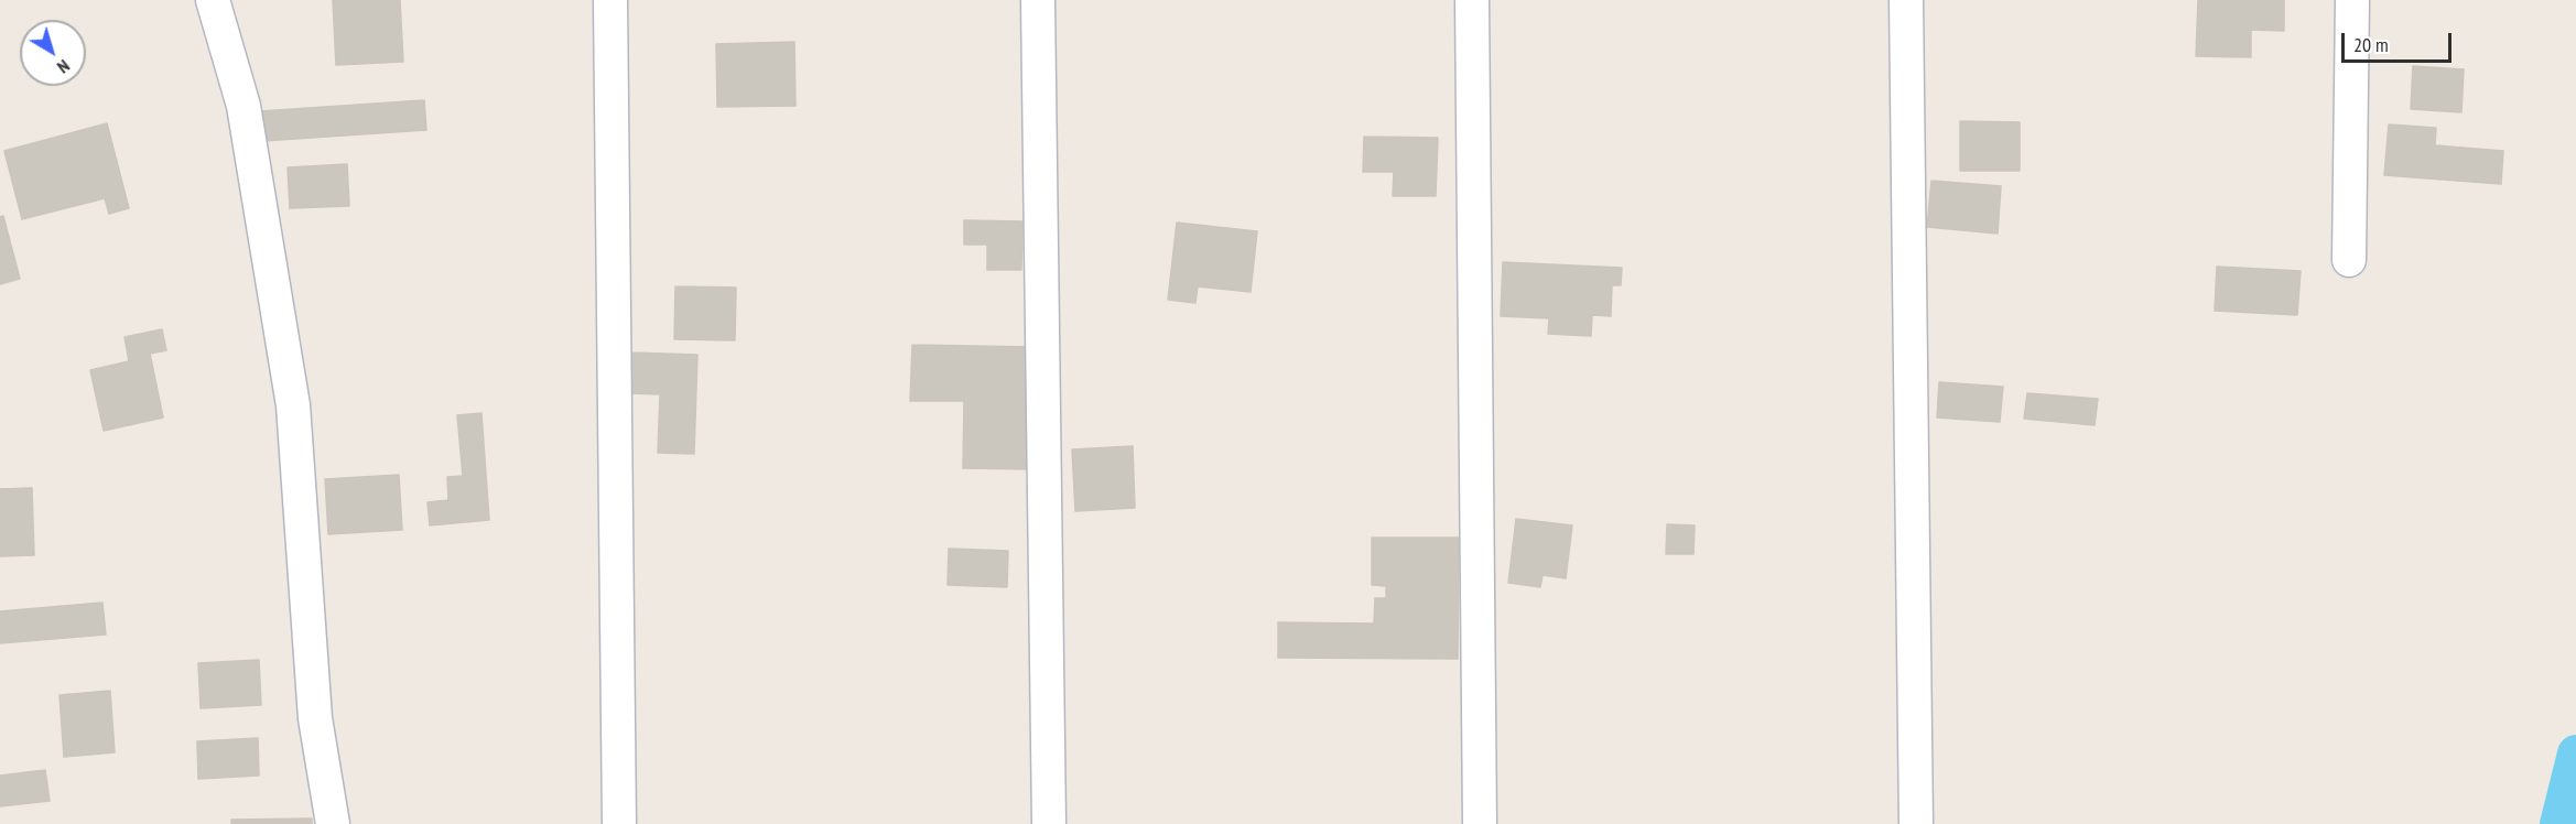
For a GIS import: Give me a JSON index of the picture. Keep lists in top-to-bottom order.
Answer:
{
  "scale_bar": "20 m",
  "north": "bottom right"
}
